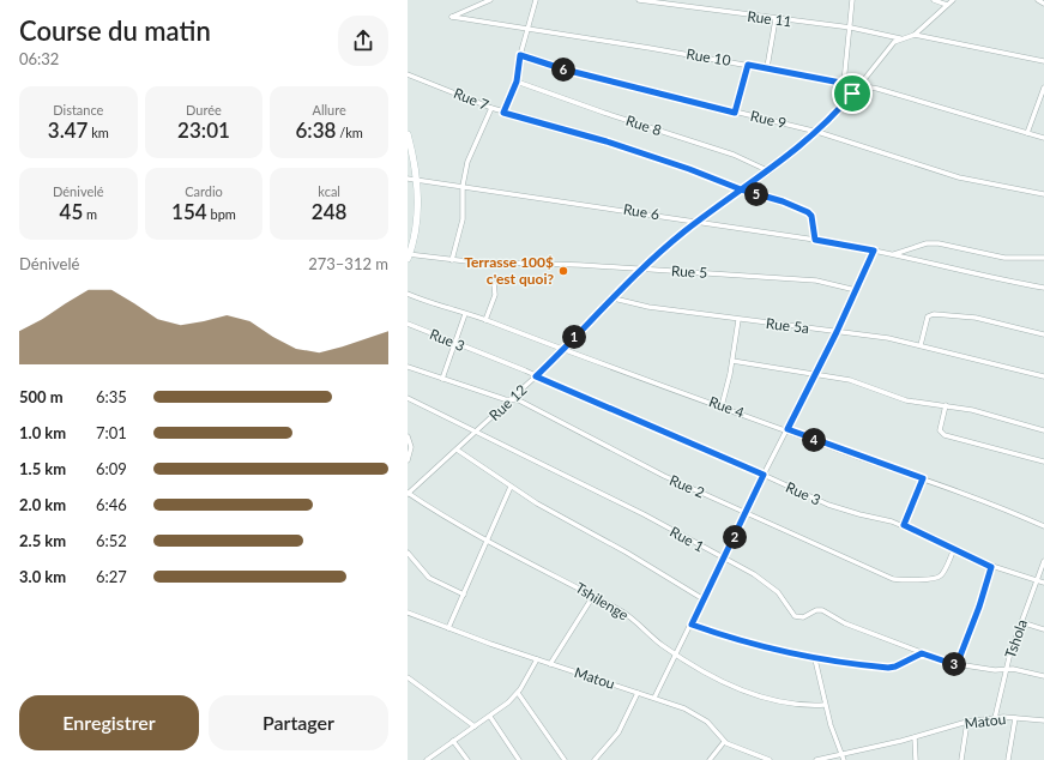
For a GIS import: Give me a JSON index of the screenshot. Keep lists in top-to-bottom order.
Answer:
{
  "streets": {
    "street": [
      "Rue 11",
      "Rue 10",
      "Rue 7",
      "Rue 9",
      "Rue 8",
      "Rue 6",
      "Rue 5",
      "Rue 5a",
      "Rue 3",
      "Rue 12",
      "Rue 4",
      "Rue 2",
      "Rue 1",
      "Tshilenge",
      "Tshola",
      "Matou"
    ]
  },
  "crossings": [
    ["Rue 11", "Rue 12"],
    ["Rue 10", "Rue 12"],
    ["Rue 7", "Rue 6"],
    ["Rue 7", "Rue 12"],
    ["Rue 9", "Rue 12"],
    ["Rue 8", "Rue 12"],
    ["Rue 6", "Rue 12"],
    ["Rue 5", "Rue 12"],
    ["Rue 5a", "Rue 12"],
    ["Rue 3", "Rue 12"],
    ["Rue 3", "Rue 2"],
    ["Rue 3", "Tshola"],
    ["Rue 12", "Rue 4"],
    ["Rue 12", "Rue 2"],
    ["Rue 12", "Rue 1"],
    ["Rue 12", "Tshilenge"],
    ["Rue 1", "Tshola"],
    ["Tshola", "Matou"]
  ],
  "places": ["Terrasse 100$ c'est quoi?"],
  "page": {
    "heading": ["Course du matin", "06:32"],
    "pins": [
      "6",
      "5",
      "1",
      "4",
      "2",
      "3"
    ],
    "stats": [
      ["Distance", "3.47 km"],
      ["Durée", "23:01"],
      ["Allure", "6:38 /km"],
      ["Dénivelé", "45 m"],
      ["Cardio", "154 bpm"],
      ["kcal", "248"]
    ],
    "chart": ["Dénivelé", "273–312 m"],
    "list": [
      {
        "name": "500 m",
        "note": "6:35"
      },
      {
        "name": "1.0 km",
        "note": "7:01"
      },
      {
        "name": "1.5 km",
        "note": "6:09"
      },
      {
        "name": "2.0 km",
        "note": "6:46"
      },
      {
        "name": "2.5 km",
        "note": "6:52"
      },
      {
        "name": "3.0 km",
        "note": "6:27"
      }
    ],
    "buttons": ["Enregistrer", "Partager"]
  }
}
